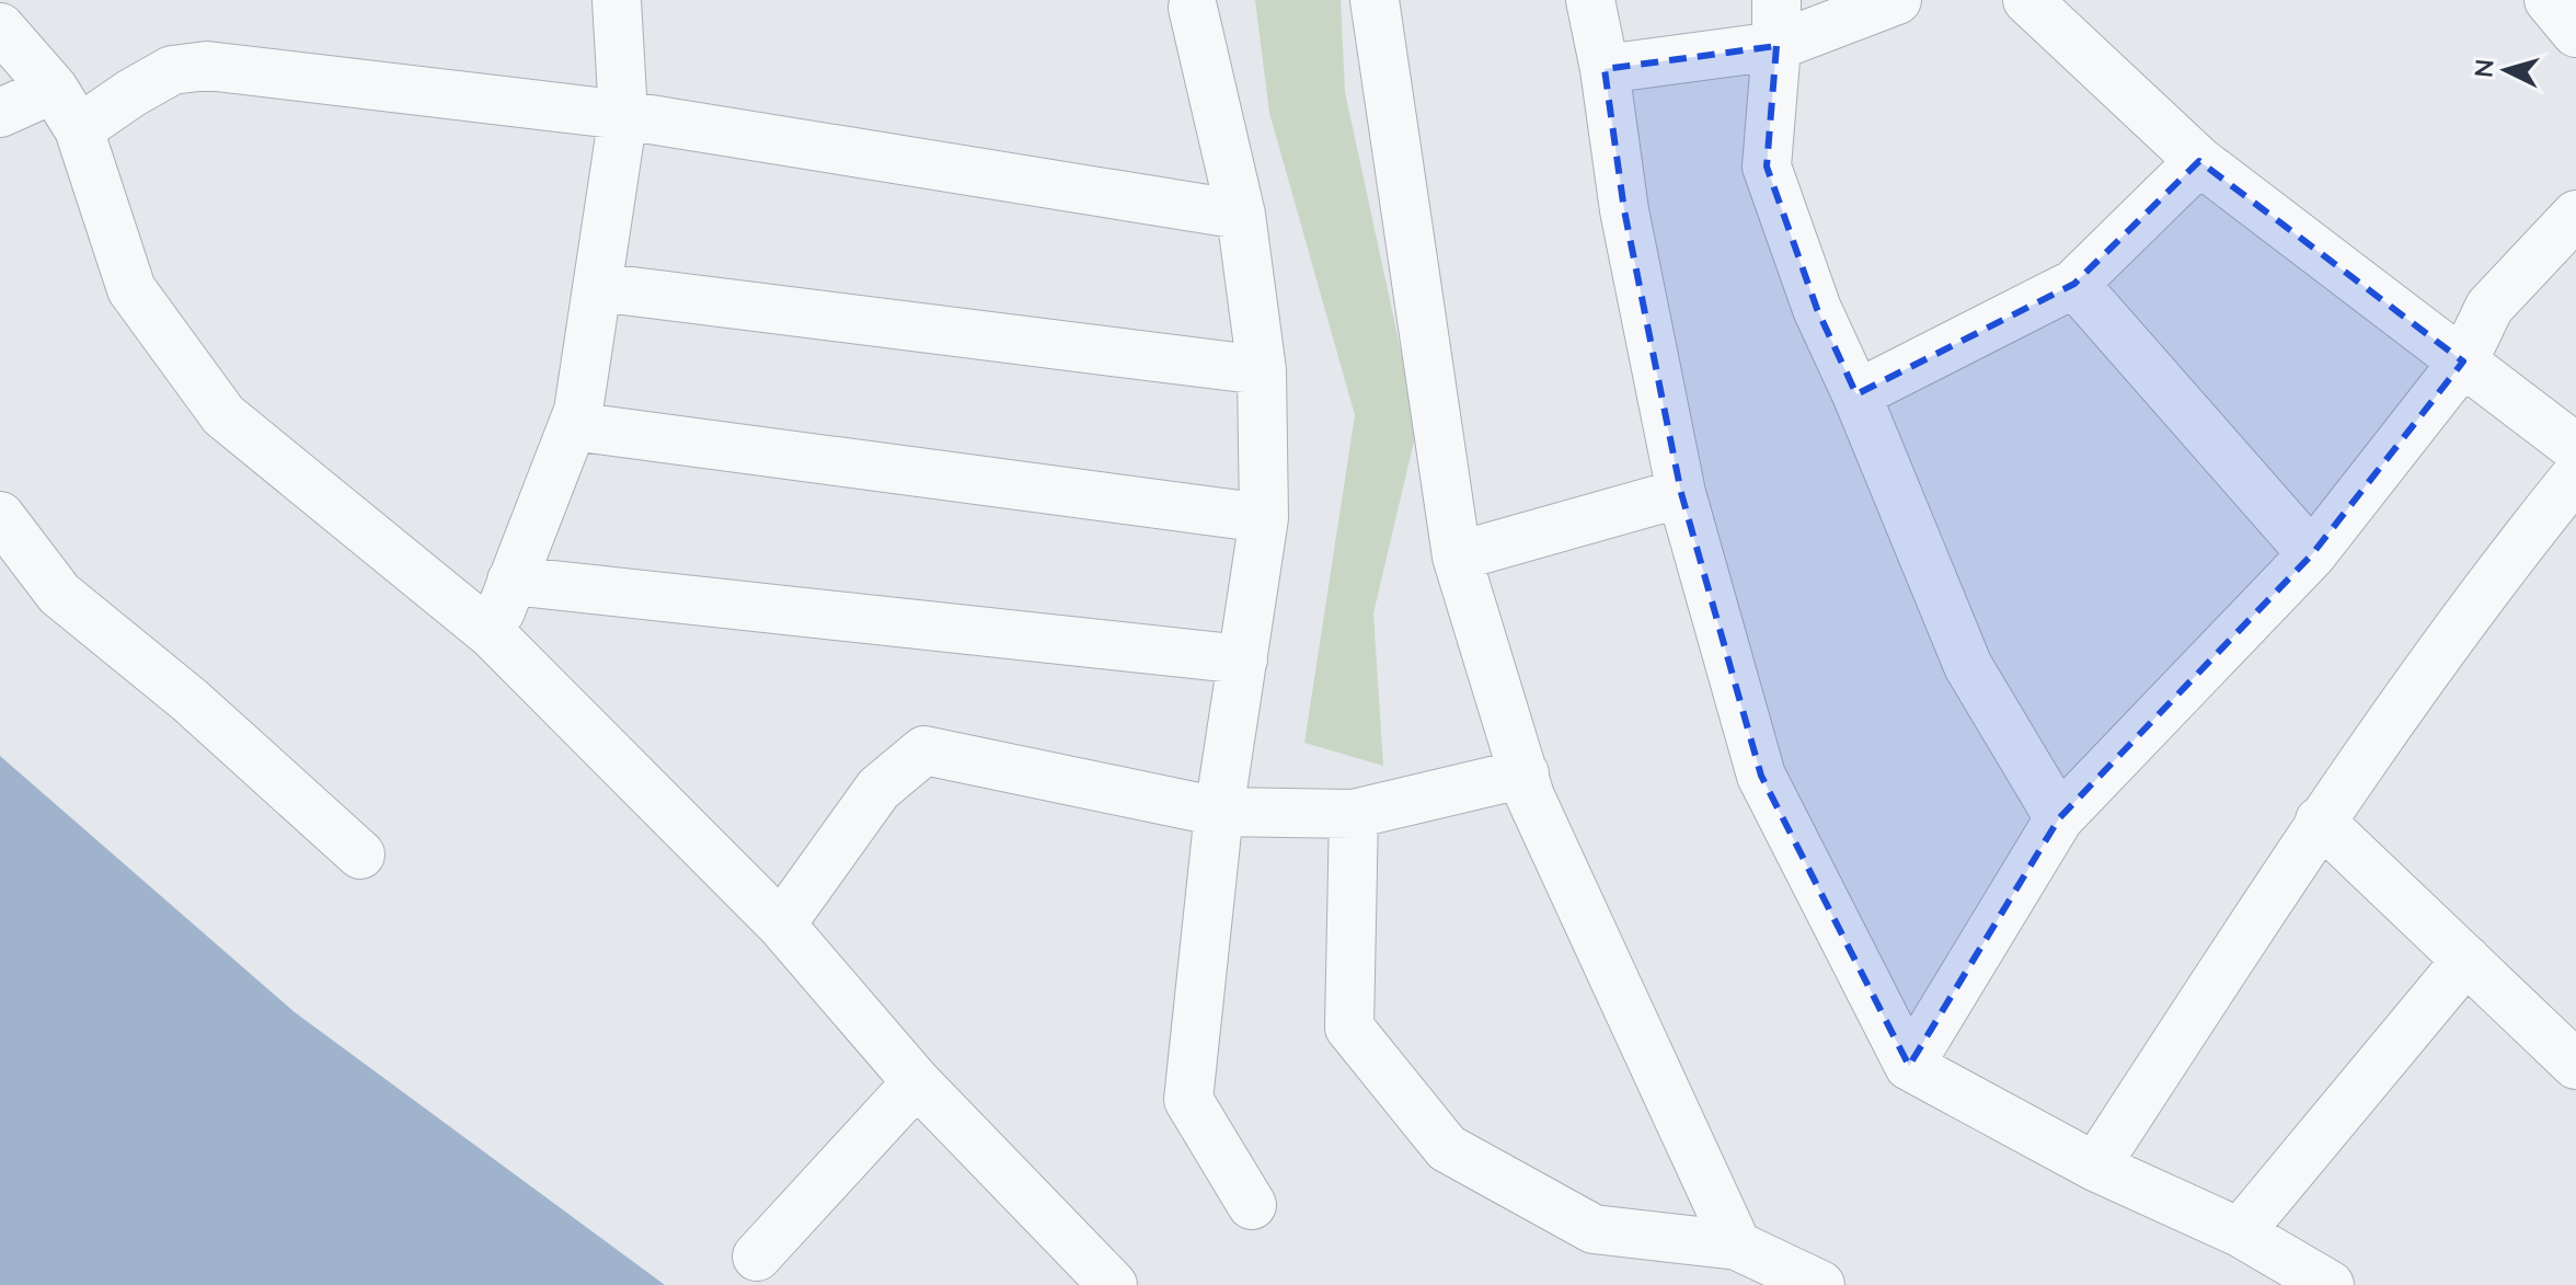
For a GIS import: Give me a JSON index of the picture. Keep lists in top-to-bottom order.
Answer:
{
  "north": "left"
}
